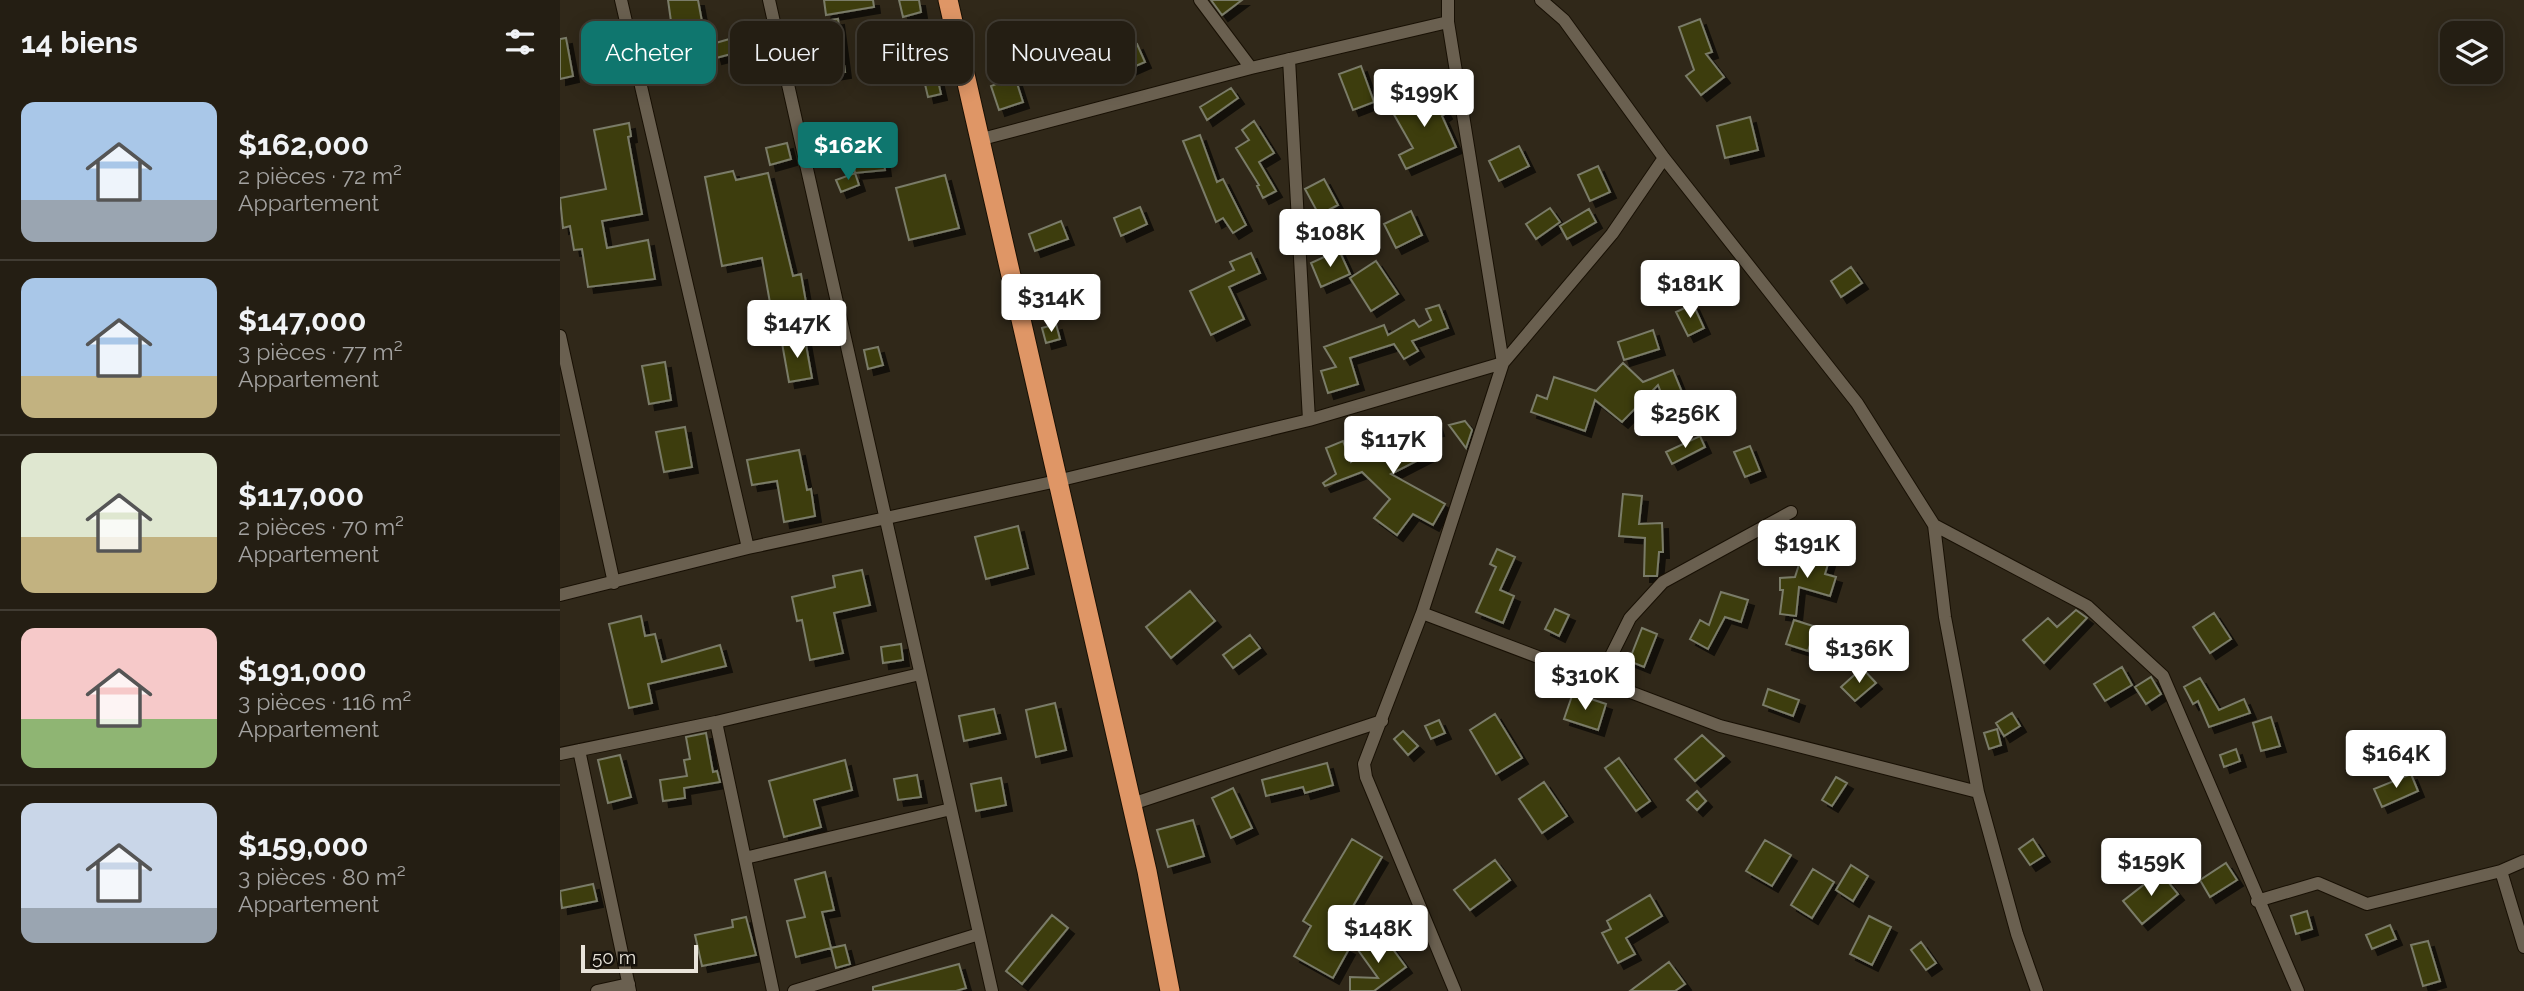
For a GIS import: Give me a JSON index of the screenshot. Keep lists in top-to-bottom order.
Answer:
{
  "scale_bar": "50 m",
  "page": {
    "heading": "14 biens",
    "chip": [
      "Acheter",
      "Louer",
      "Filtres",
      "Nouveau"
    ],
    "price": [
      "$199K",
      "$162K",
      "$108K",
      "$181K",
      "$314K",
      "$147K",
      "$256K",
      "$117K",
      "$191K",
      "$136K",
      "$310K",
      "$164K",
      "$159K",
      "$148K"
    ],
    "list": [
      {
        "name": "$162,000",
        "note": "2 pièces · 72 m² · Appartement"
      },
      {
        "name": "$147,000",
        "note": "3 pièces · 77 m² · Appartement"
      },
      {
        "name": "$117,000",
        "note": "2 pièces · 70 m² · Appartement"
      },
      {
        "name": "$191,000",
        "note": "3 pièces · 116 m² · Appartement"
      },
      {
        "name": "$159,000",
        "note": "3 pièces · 80 m² · Appartement"
      }
    ],
    "scale": "50 m"
  }
}
